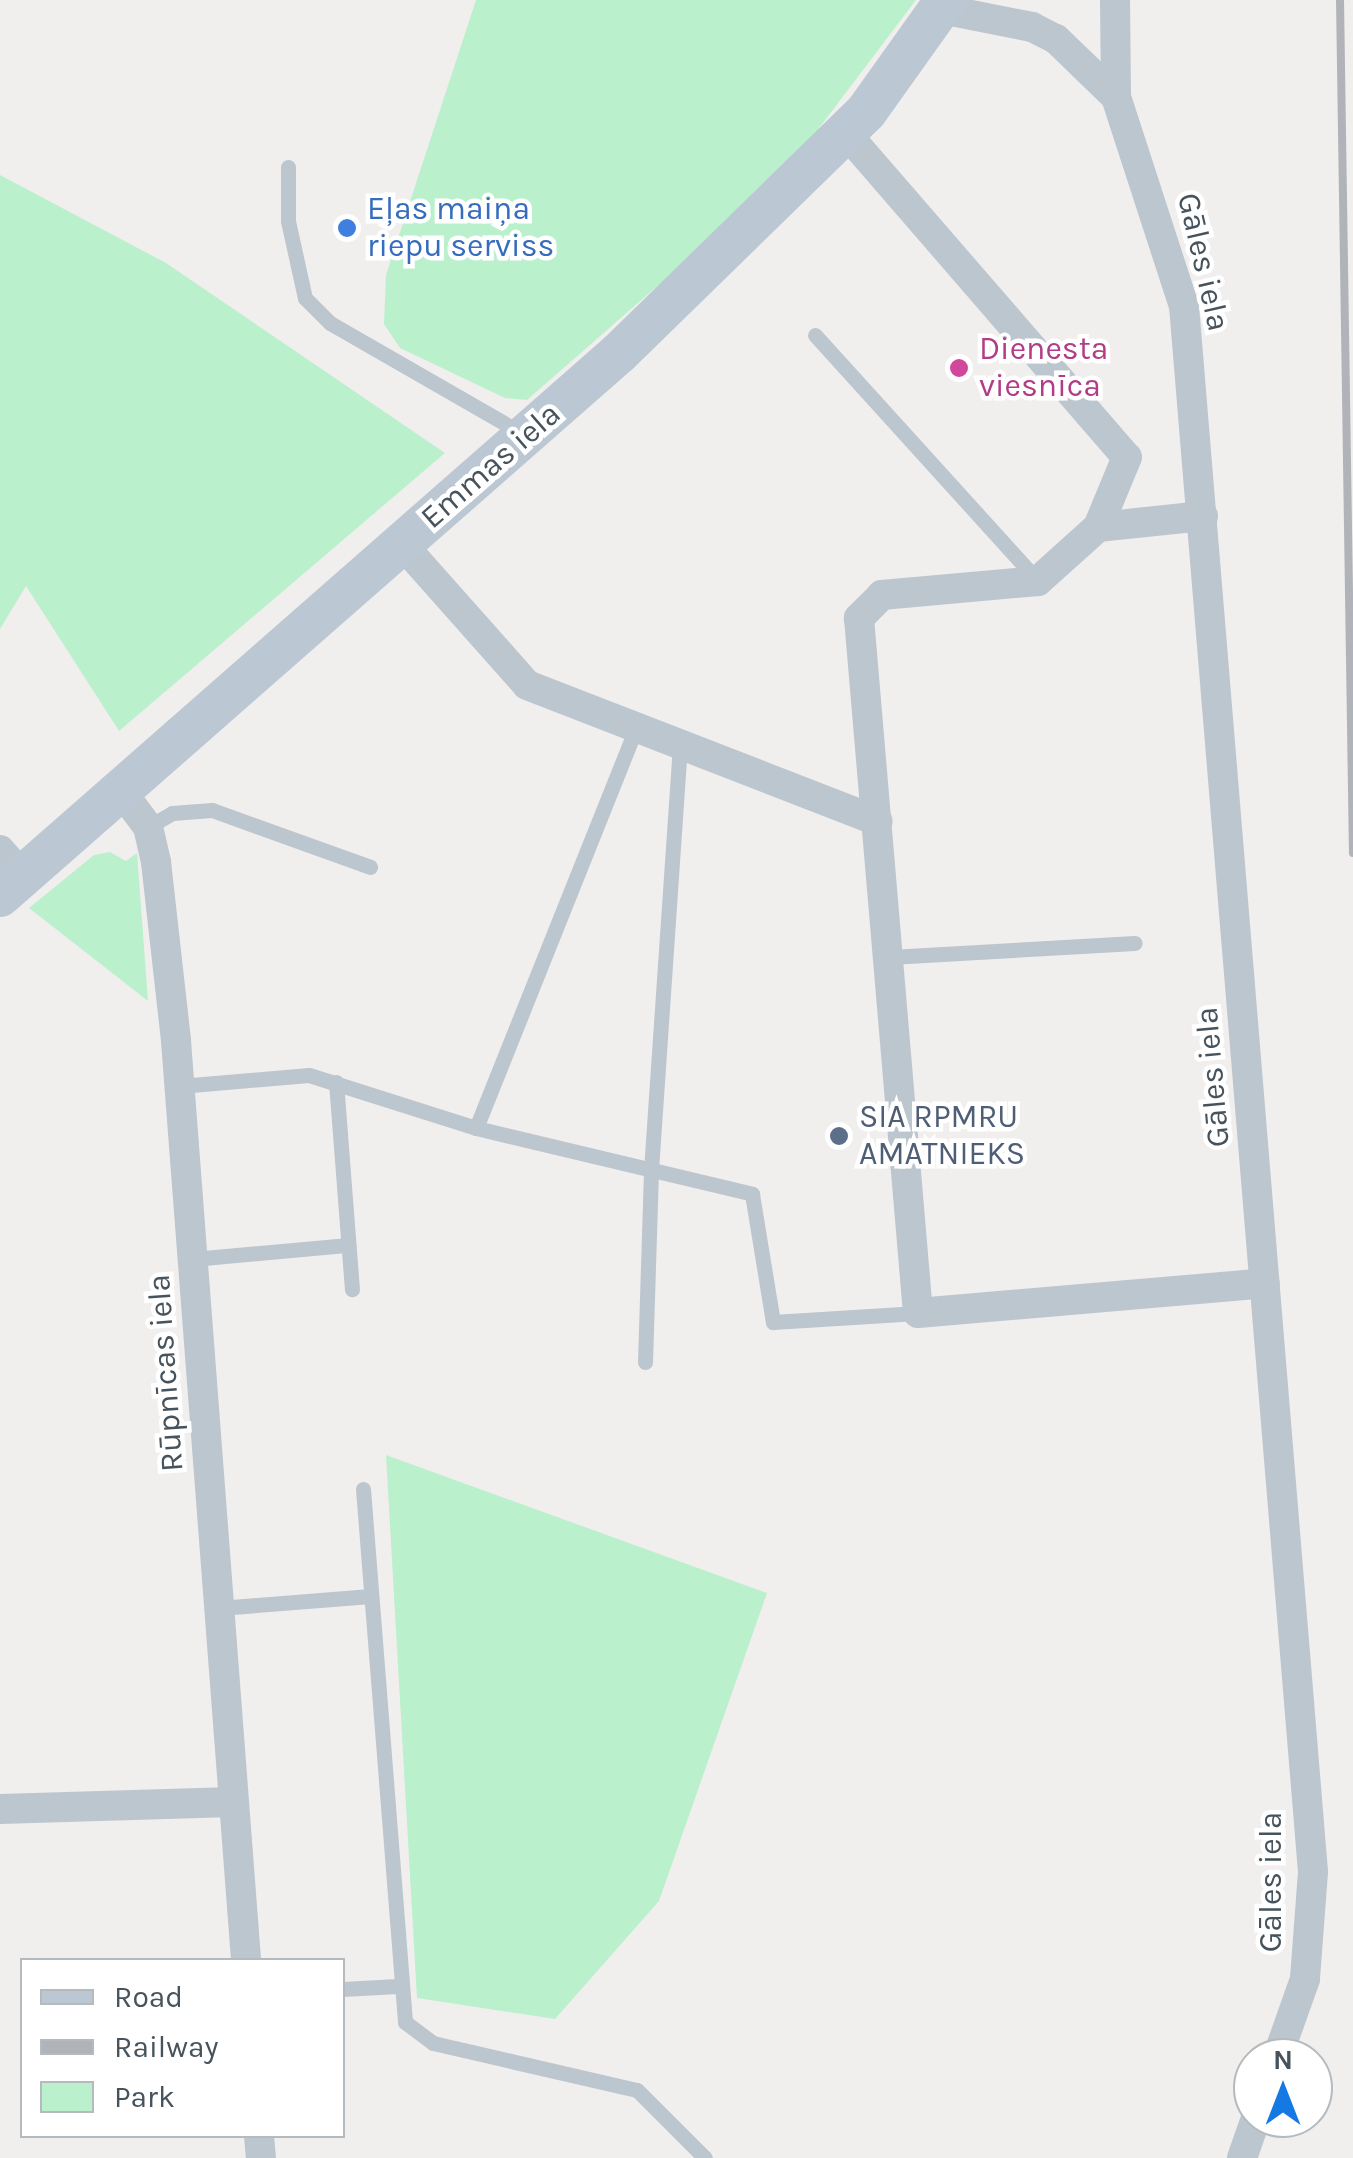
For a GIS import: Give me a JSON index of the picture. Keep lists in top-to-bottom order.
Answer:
{
  "streets": {
    "main road": ["Emmas iela"],
    "street": ["Gāles iela", "Rūpnīcas iela"]
  },
  "crossings": [
    ["Gāles iela", "Emmas iela"],
    ["Emmas iela", "Rūpnīcas iela"]
  ],
  "places": ["Eļas maiņa riepu serviss", "Dienesta viesnīca", "SIA RPMRU AMATNIEKS"],
  "legend": ["Road", "Railway", "Park"],
  "north": "top"
}
